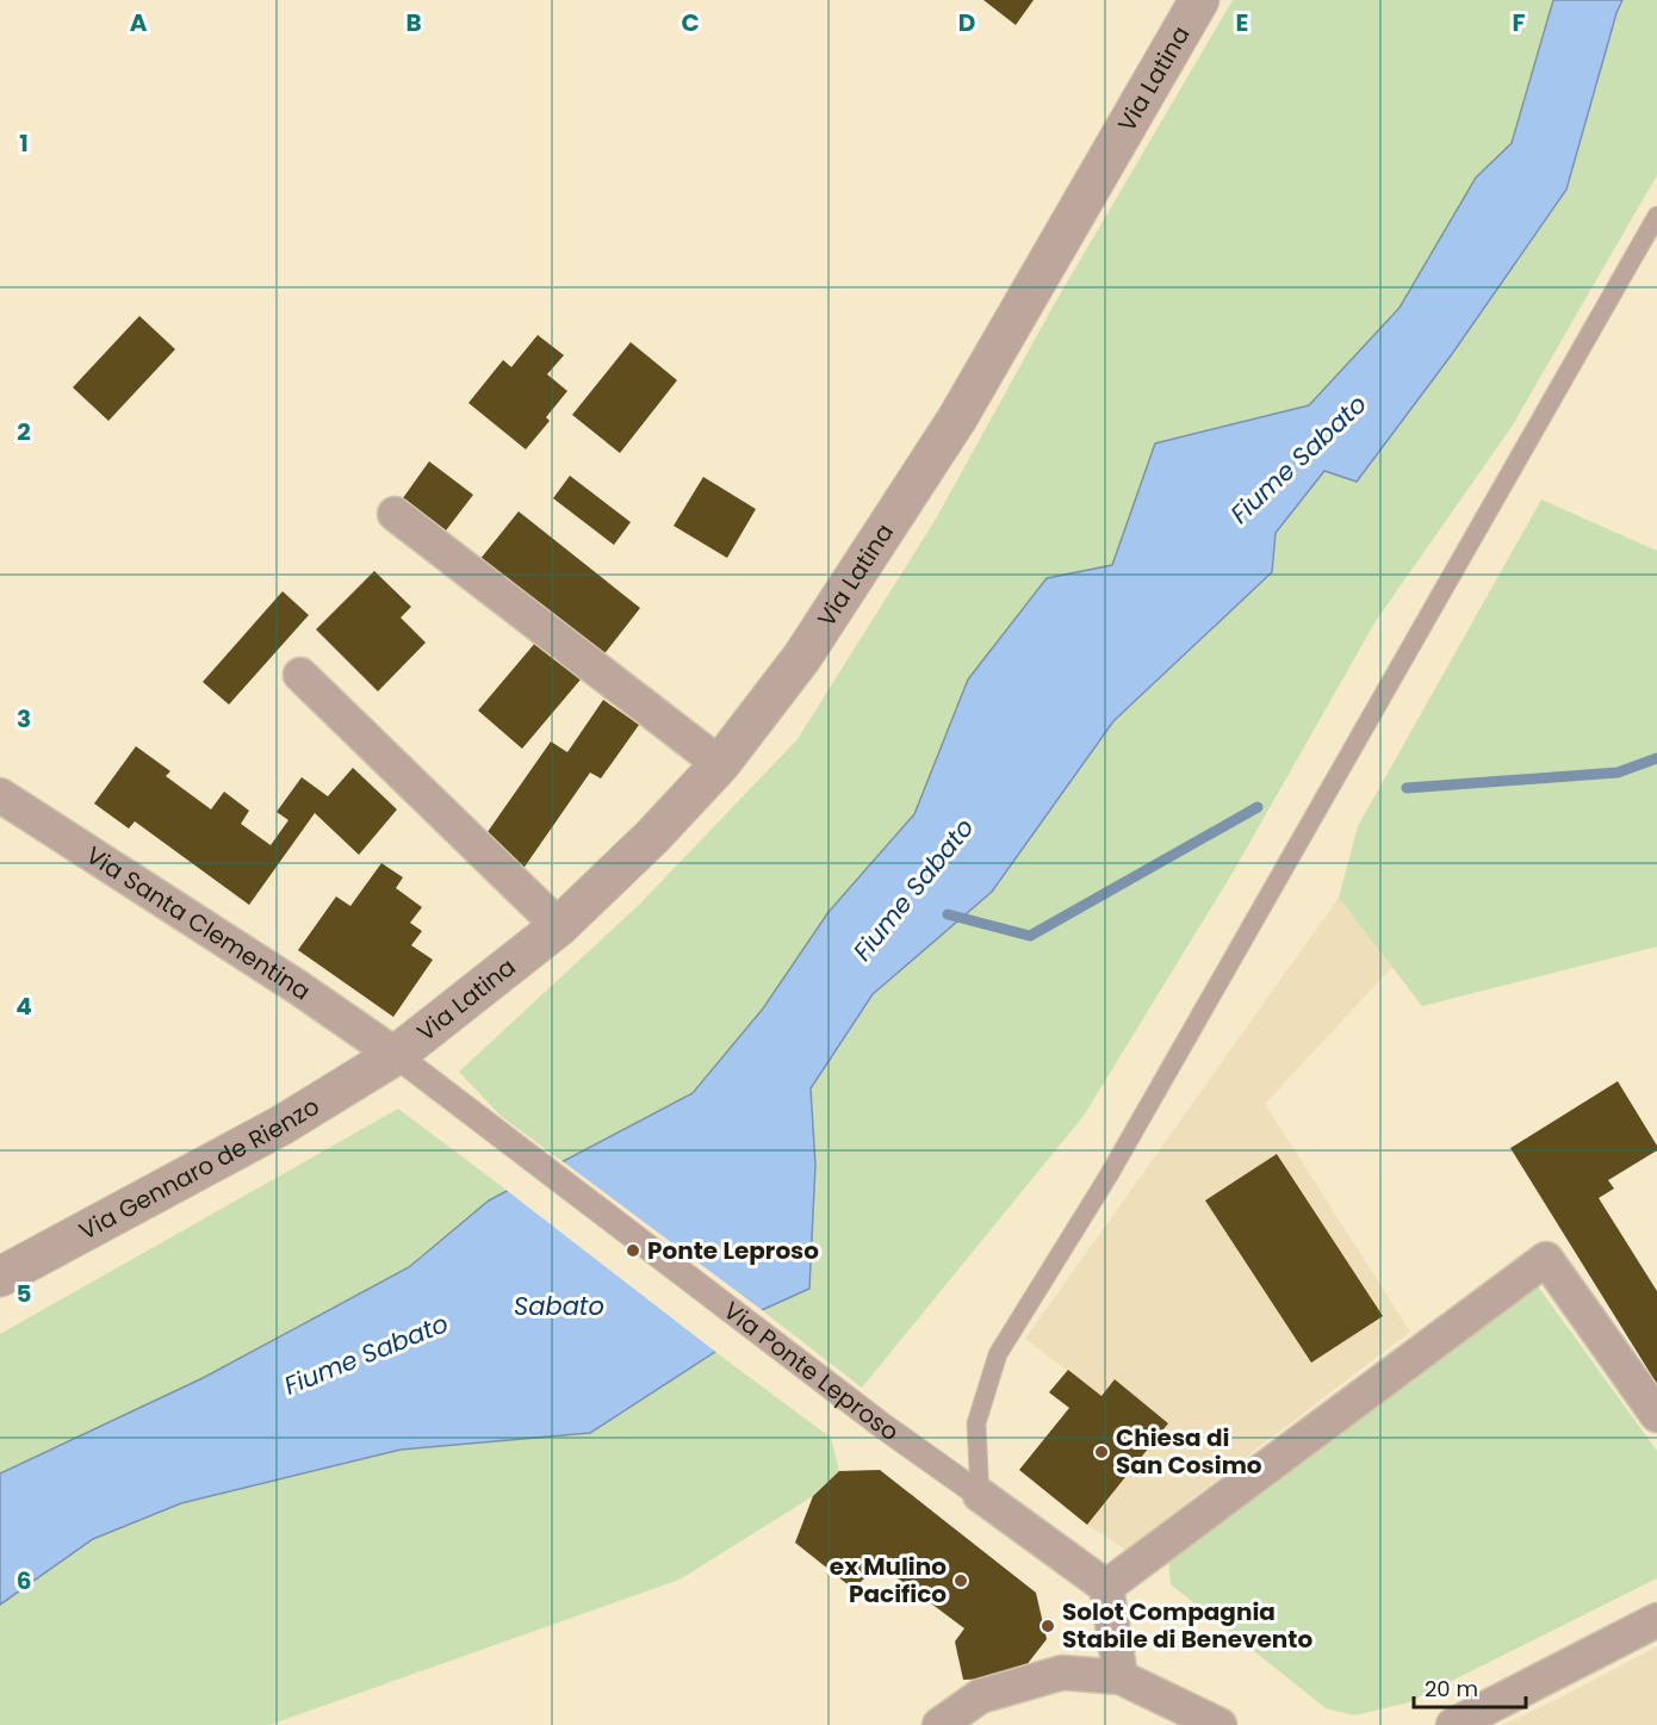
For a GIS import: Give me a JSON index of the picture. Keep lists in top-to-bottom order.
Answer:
{
  "streets": {
    "street": [
      "Via Latina",
      "Via Santa Clementina",
      "Via Gennaro de Rienzo",
      "Via Ponte Leproso"
    ]
  },
  "crossings": [
    ["Via Latina", "Via Santa Clementina"],
    ["Via Latina", "Via Gennaro de Rienzo"],
    ["Via Latina", "Via Ponte Leproso"],
    ["Via Santa Clementina", "Via Gennaro de Rienzo"],
    ["Via Santa Clementina", "Via Ponte Leproso"],
    ["Via Gennaro de Rienzo", "Via Ponte Leproso"]
  ],
  "water": ["Fiume Sabato", "Sabato"],
  "places": [
    "Ponte Leproso",
    "Chiesa di San Cosimo",
    "ex Mulino Pacifico",
    "Solot Compagnia Stabile di Benevento"
  ],
  "scale_bar": "20 m",
  "grid": {
    "columns": [
      "A",
      "B",
      "C",
      "D",
      "E",
      "F"
    ],
    "rows": [
      "1",
      "2",
      "3",
      "4",
      "5",
      "6"
    ]
  }
}
